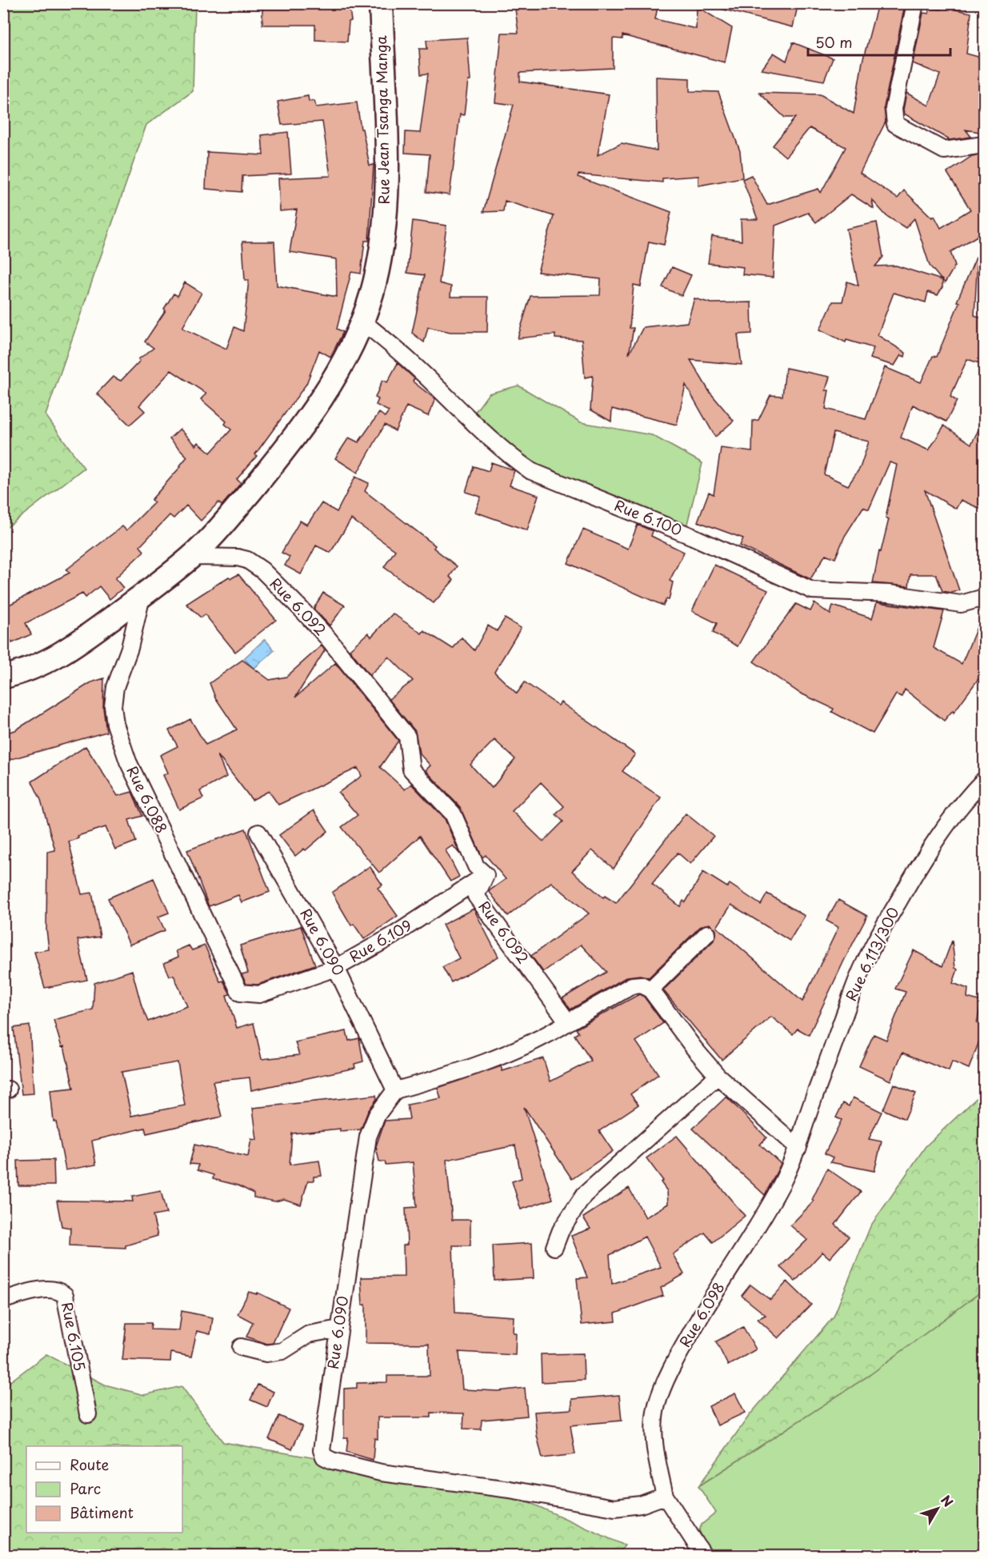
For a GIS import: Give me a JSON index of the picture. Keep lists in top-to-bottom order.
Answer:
{
  "streets": {
    "street": [
      "Rue Jean Tsanga Manga",
      "Rue 6.100",
      "Rue 6.092",
      "Rue 6.088",
      "Rue 6.109",
      "Rue 6.090",
      "Rue 6.113/300",
      "Rue 6.098",
      "Rue 6.105"
    ]
  },
  "crossings": [
    ["Rue Jean Tsanga Manga", "Rue 6.100"],
    ["Rue Jean Tsanga Manga", "Rue 6.092"],
    ["Rue Jean Tsanga Manga", "Rue 6.088"],
    ["Rue 6.092", "Rue 6.109"],
    ["Rue 6.088", "Rue 6.109"],
    ["Rue 6.109", "Rue 6.090"],
    ["Rue 6.090", "Rue 6.098"],
    ["Rue 6.113/300", "Rue 6.098"]
  ],
  "legend": ["Route", "Parc", "Bâtiment"],
  "scale_bar": "50 m",
  "north": "top right"
}
